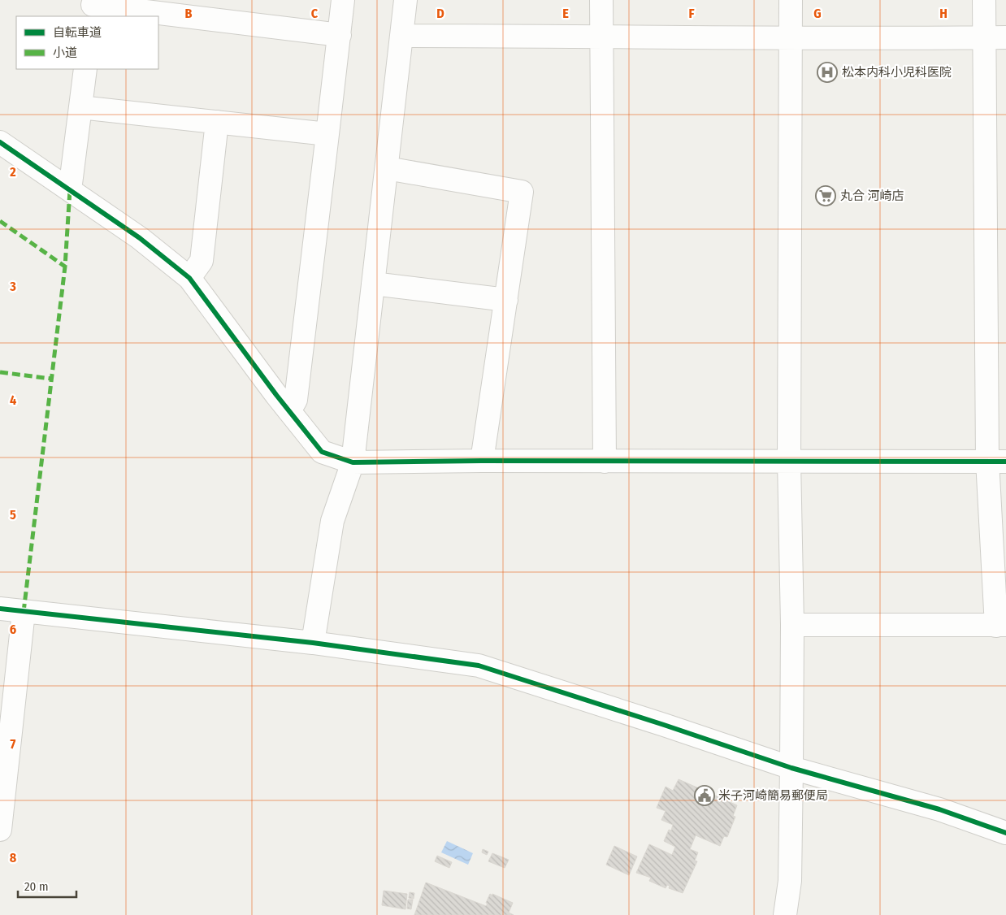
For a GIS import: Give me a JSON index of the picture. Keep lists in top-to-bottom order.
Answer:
{
  "places": {
    "hospital": ["松本内科小児科医院"],
    "supermarket": ["丸合 河崎店"],
    "public building": ["米子河崎簡易郵便局"]
  },
  "legend": ["自転車道", "小道"],
  "scale_bar": "20 m",
  "grid": {
    "columns": [
      "B",
      "C",
      "D",
      "E",
      "F",
      "G",
      "H"
    ],
    "rows": [
      "2",
      "3",
      "4",
      "5",
      "6",
      "7",
      "8"
    ]
  }
}
